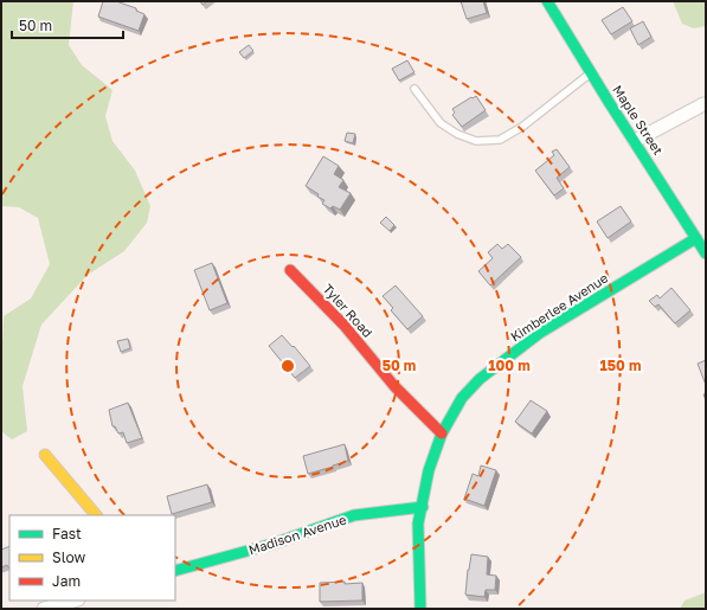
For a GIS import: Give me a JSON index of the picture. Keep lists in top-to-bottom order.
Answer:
{
  "streets": {
    "street": [
      "Maple Street",
      "Kimberlee Avenue",
      "Tyler Road",
      "Madison Avenue"
    ]
  },
  "crossings": [
    ["Maple Street", "Kimberlee Avenue"],
    ["Kimberlee Avenue", "Tyler Road"],
    ["Kimberlee Avenue", "Madison Avenue"]
  ],
  "legend": ["Fast", "Slow", "Jam"],
  "scale_bar": "50 m",
  "rings": ["50 m", "100 m", "150 m"]
}
